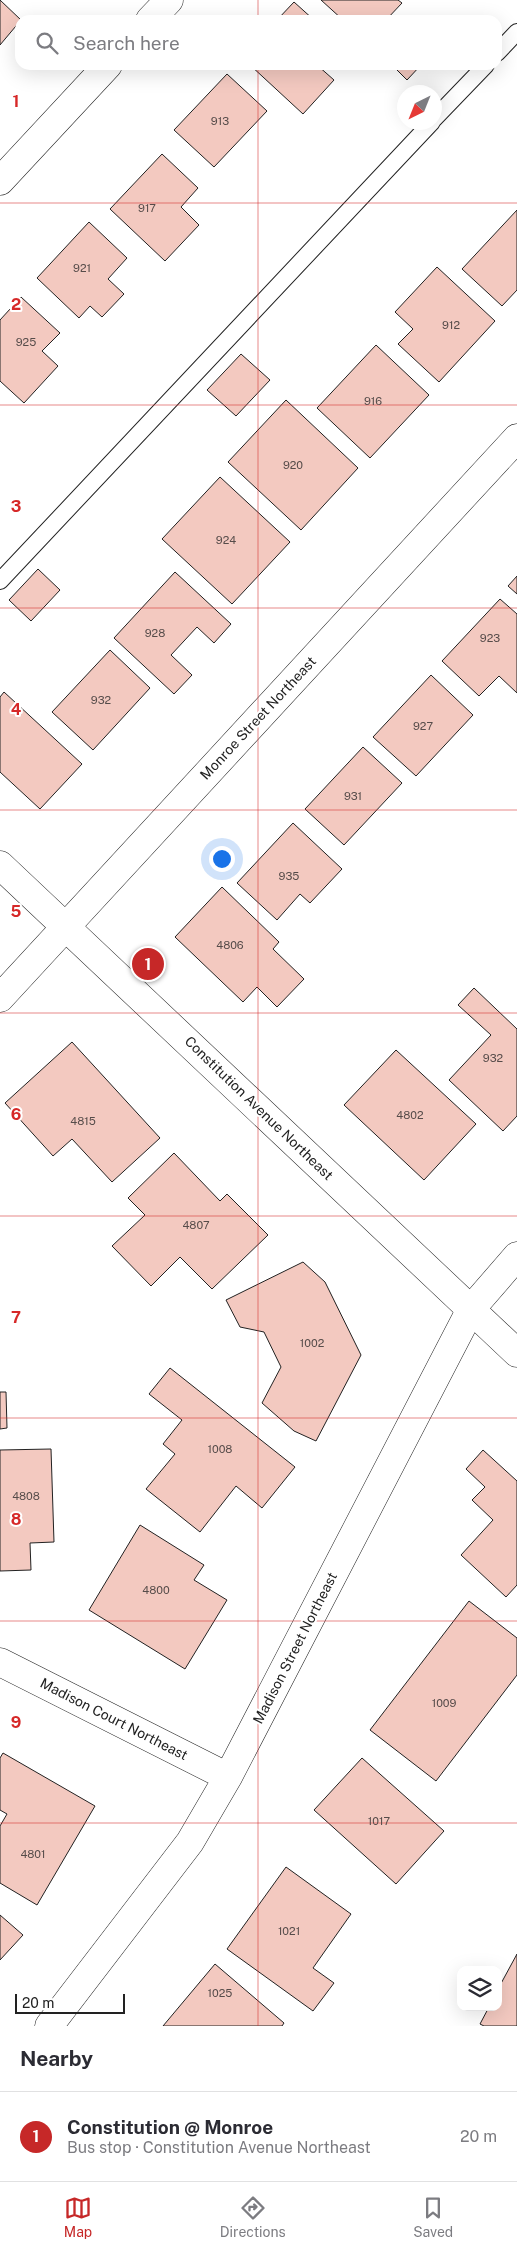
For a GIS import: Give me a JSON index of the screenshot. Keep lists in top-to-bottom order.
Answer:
{
  "streets": {
    "street": [
      "Monroe Street Northeast",
      "Constitution Avenue Northeast",
      "Madison Street Northeast",
      "Madison Court Northeast"
    ]
  },
  "crossings": [
    ["Monroe Street Northeast", "Constitution Avenue Northeast"],
    ["Constitution Avenue Northeast", "Madison Street Northeast"],
    ["Madison Street Northeast", "Madison Court Northeast"]
  ],
  "house_numbers": [
    "913",
    "917",
    "921",
    "912",
    "925",
    "916",
    "920",
    "924",
    "928",
    "923",
    "932",
    "927",
    "931",
    "935",
    "4806",
    "932",
    "4802",
    "4815",
    "4807",
    "1002",
    "1008",
    "4808",
    "4800",
    "1009",
    "1017",
    "4801",
    "1021",
    "1025"
  ],
  "scale_bar": "20 m",
  "north": "bottom left",
  "page": {
    "search": "Search here",
    "pins": "1",
    "scale": "20 m",
    "heading": "Nearby",
    "list": [
      {
        "mark": "1",
        "name": "Constitution @ Monroe",
        "note": "Bus stop · Constitution Avenue Northeast",
        "value": "20 m"
      }
    ],
    "nav": ["Map", "Directions", "Saved"]
  },
  "grid": {
    "rows": [
      "1",
      "2",
      "3",
      "4",
      "5",
      "6",
      "7",
      "8",
      "9"
    ]
  }
}
